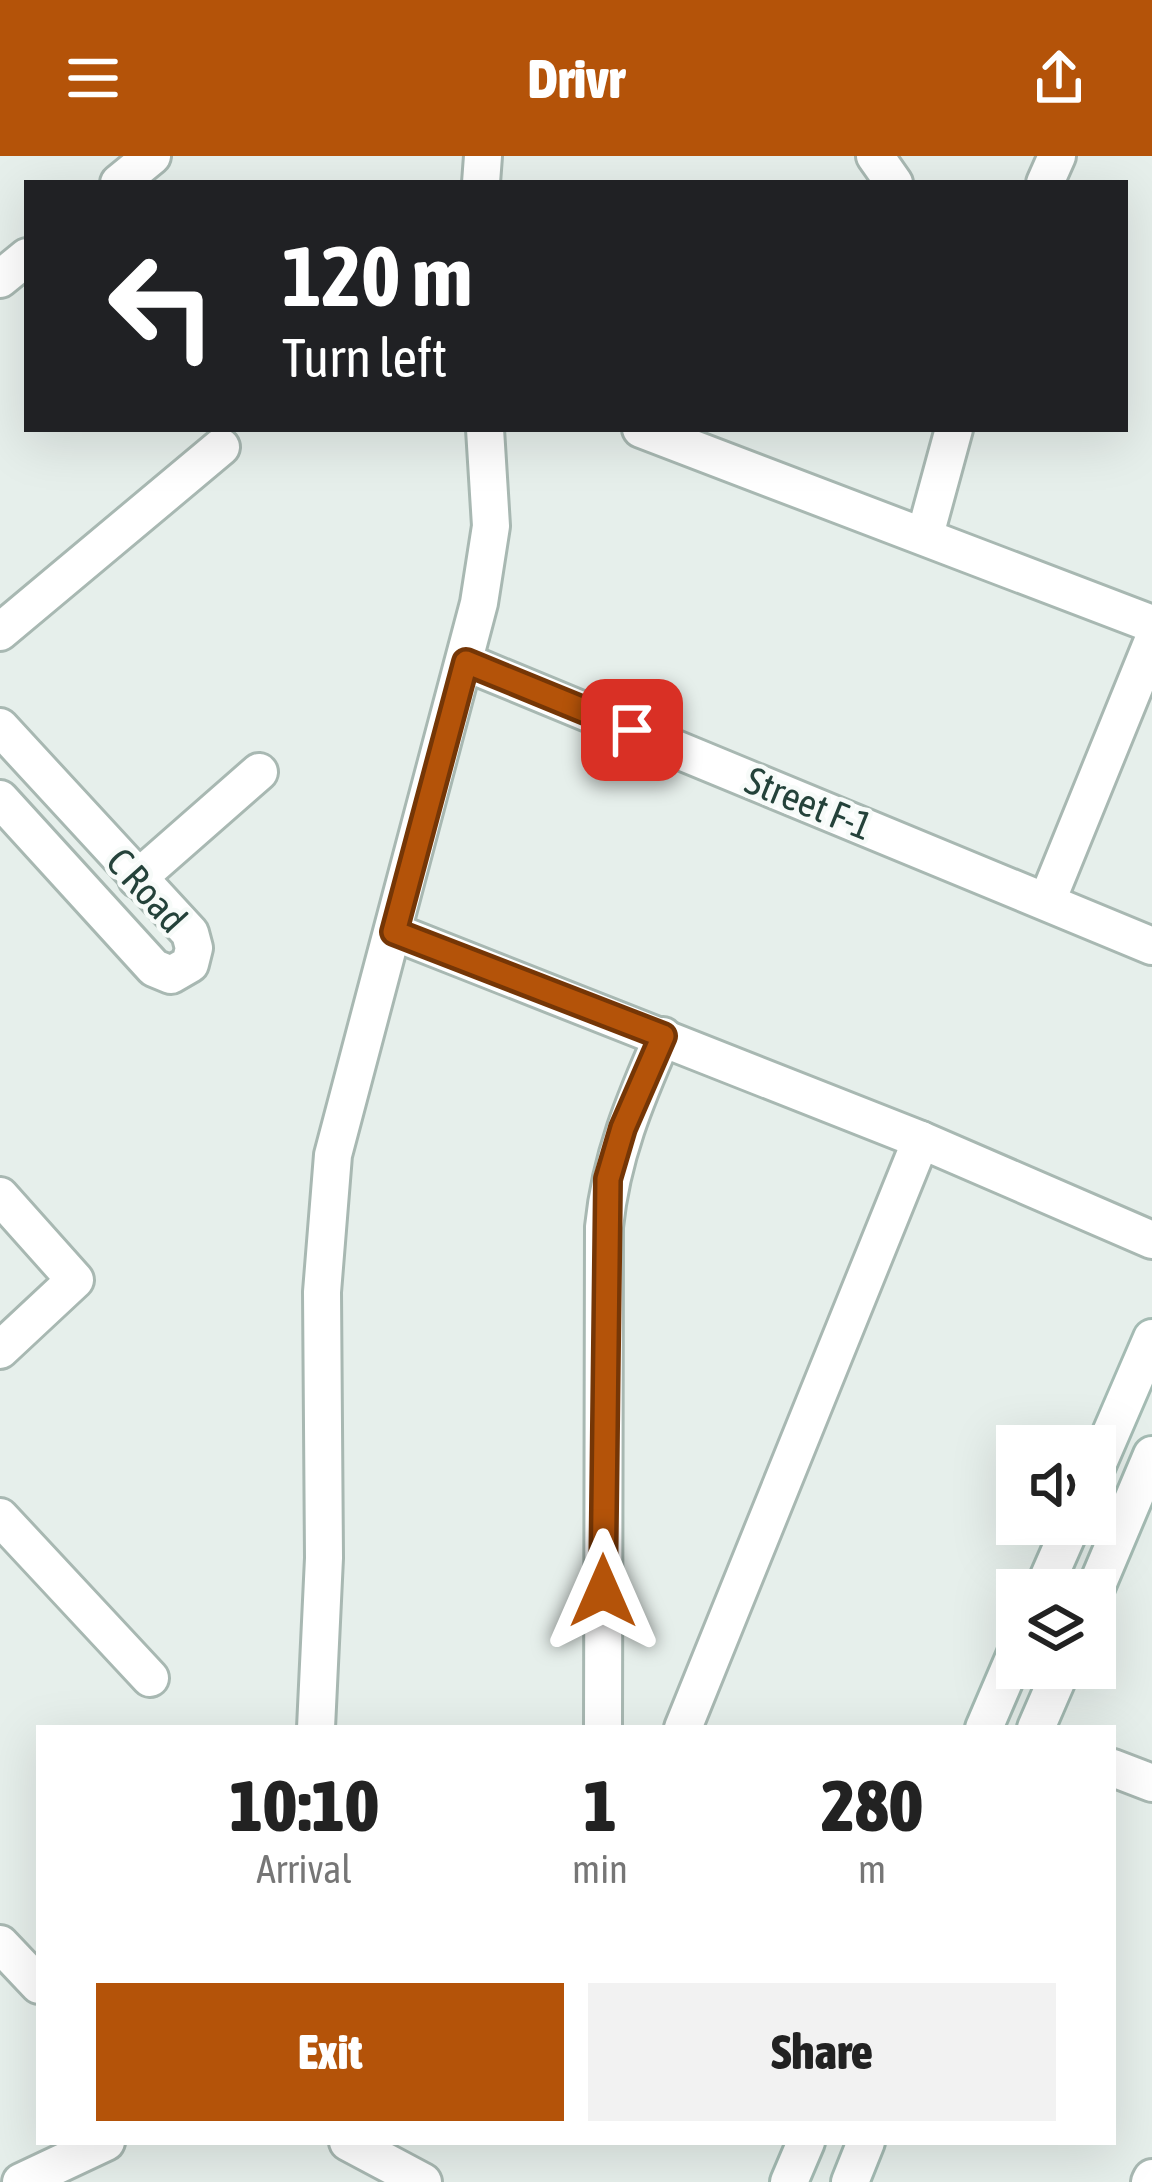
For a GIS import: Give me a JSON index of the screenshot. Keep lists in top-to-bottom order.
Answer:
{
  "streets": {
    "street": ["Street F-1", "C Road"]
  },
  "page": {
    "header": "Drivr",
    "turn": ["120 m", "Turn left"],
    "eta": [
      "10:10",
      "Arrival",
      "1",
      "min",
      "280",
      "m"
    ],
    "buttons": ["Exit", "Share"]
  }
}
